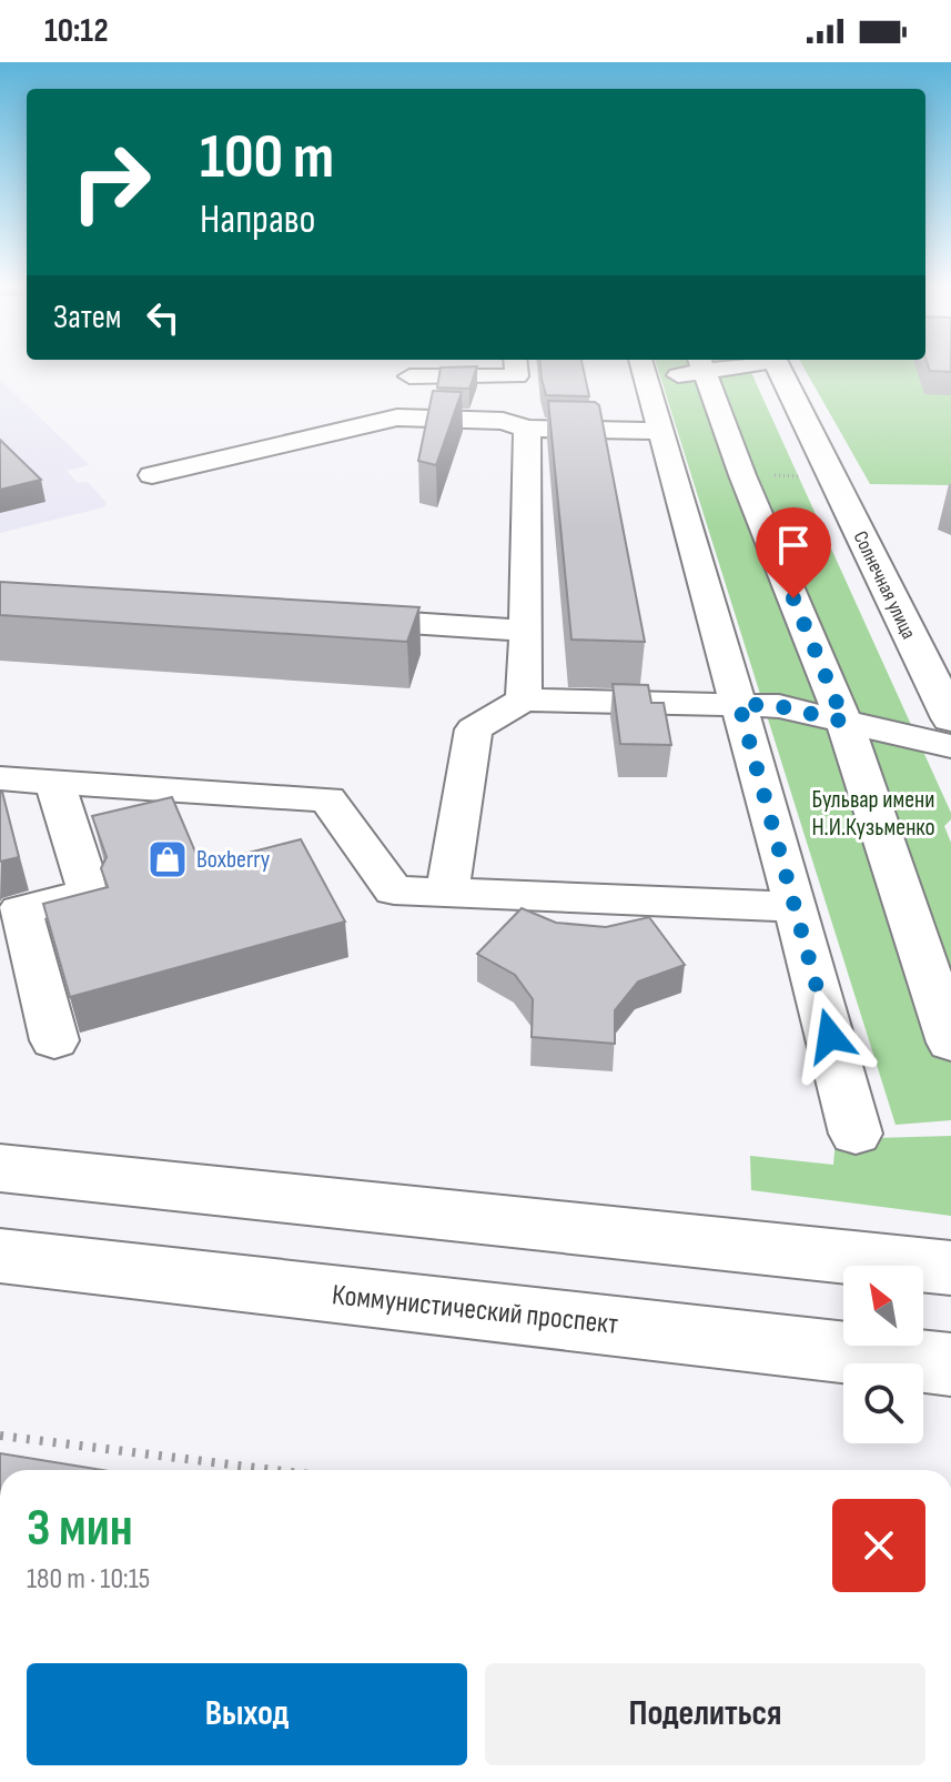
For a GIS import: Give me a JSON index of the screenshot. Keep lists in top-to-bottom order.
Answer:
{
  "streets": {
    "main road": ["Солнечная улица", "Коммунистический проспект"]
  },
  "parks": ["Бульвар имени Н.И.Кузьменко"],
  "places": {
    "shop": ["Boxberry"]
  },
  "north": "top left",
  "page": {
    "status": "10:12",
    "turn": ["100 m", "Направо"],
    "then": "Затем",
    "heading": ["3 мин", "180 m · 10:15"],
    "buttons": ["Выход", "Поделиться"]
  }
}
